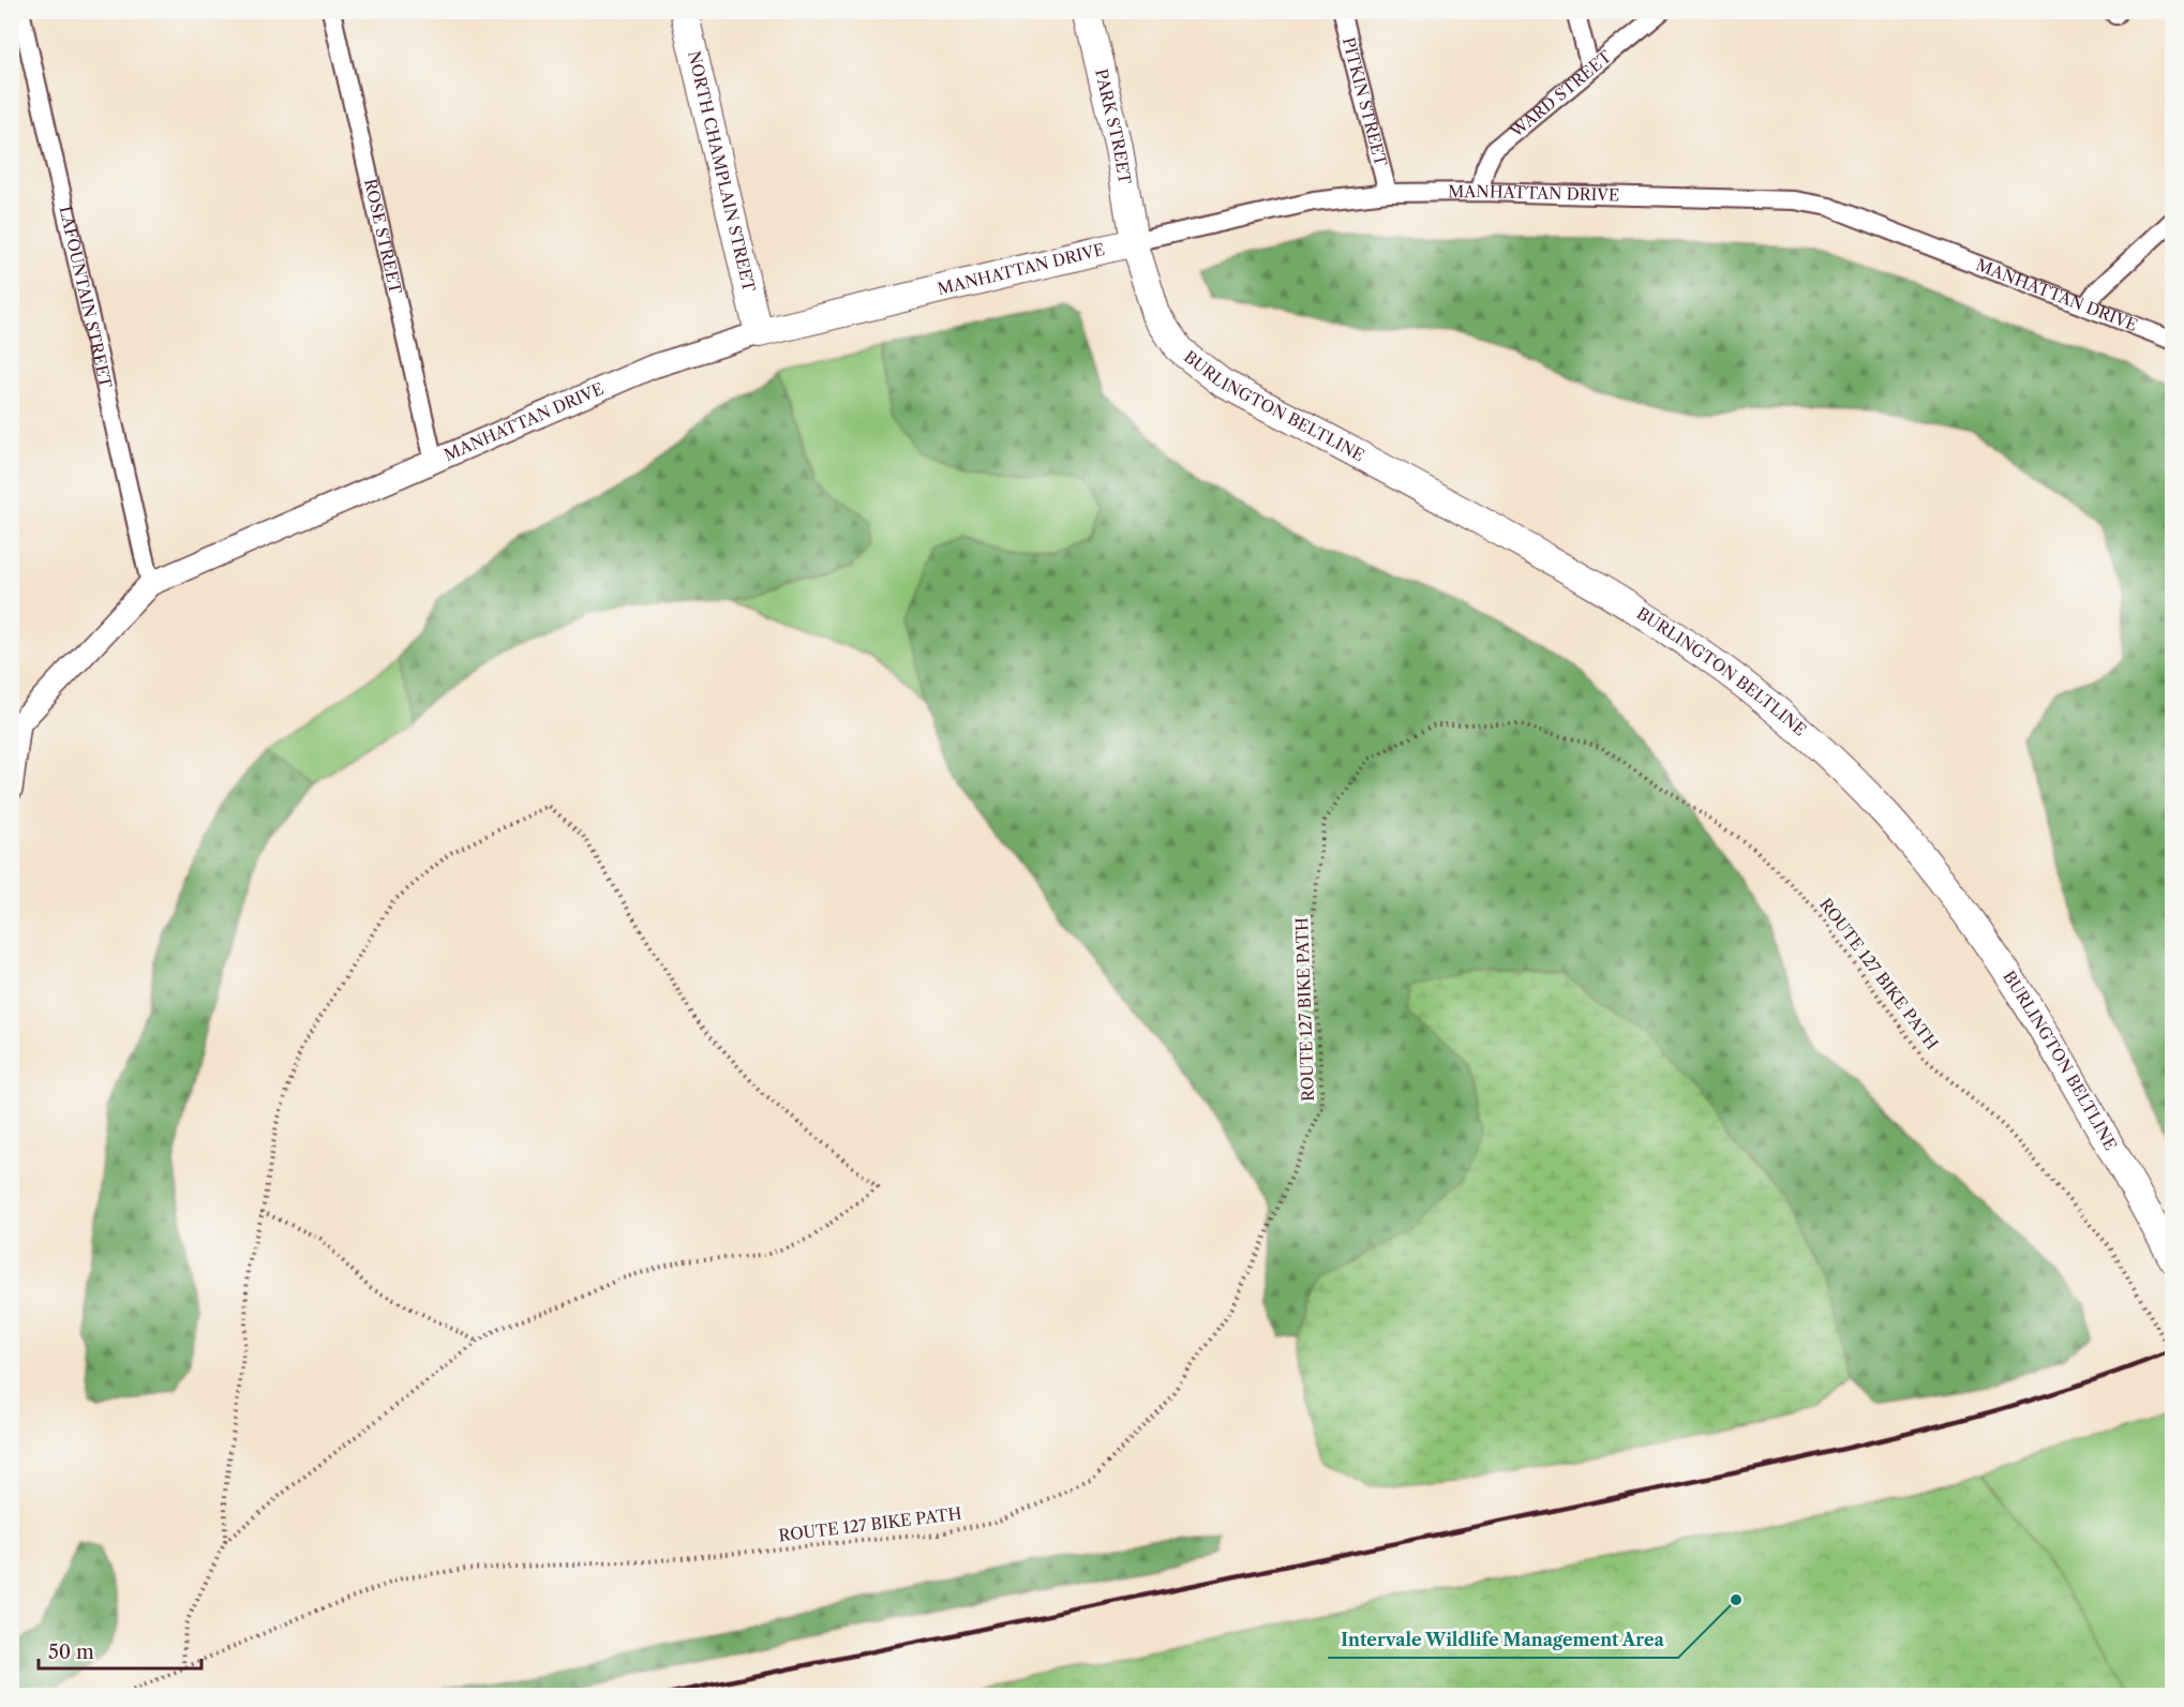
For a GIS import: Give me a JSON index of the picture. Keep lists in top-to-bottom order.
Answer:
{
  "streets": {
    "main road": [
      "PARK STREET",
      "NORTH CHAMPLAIN STREET",
      "MANHATTAN DRIVE",
      "BURLINGTON BELTLINE"
    ],
    "street": [
      "WARD STREET",
      "PITKIN STREET",
      "ROSE STREET",
      "LAFOUNTAIN STREET"
    ],
    "path": ["ROUTE 127 BIKE PATH"]
  },
  "crossings": [
    ["WARD STREET", "MANHATTAN DRIVE"],
    ["PITKIN STREET", "MANHATTAN DRIVE"],
    ["PARK STREET", "MANHATTAN DRIVE"],
    ["PARK STREET", "BURLINGTON BELTLINE"],
    ["NORTH CHAMPLAIN STREET", "MANHATTAN DRIVE"],
    ["MANHATTAN DRIVE", "ROSE STREET"],
    ["MANHATTAN DRIVE", "LAFOUNTAIN STREET"],
    ["MANHATTAN DRIVE", "BURLINGTON BELTLINE"]
  ],
  "places": ["Intervale Wildlife Management Area"],
  "scale_bar": "50 m"
}
